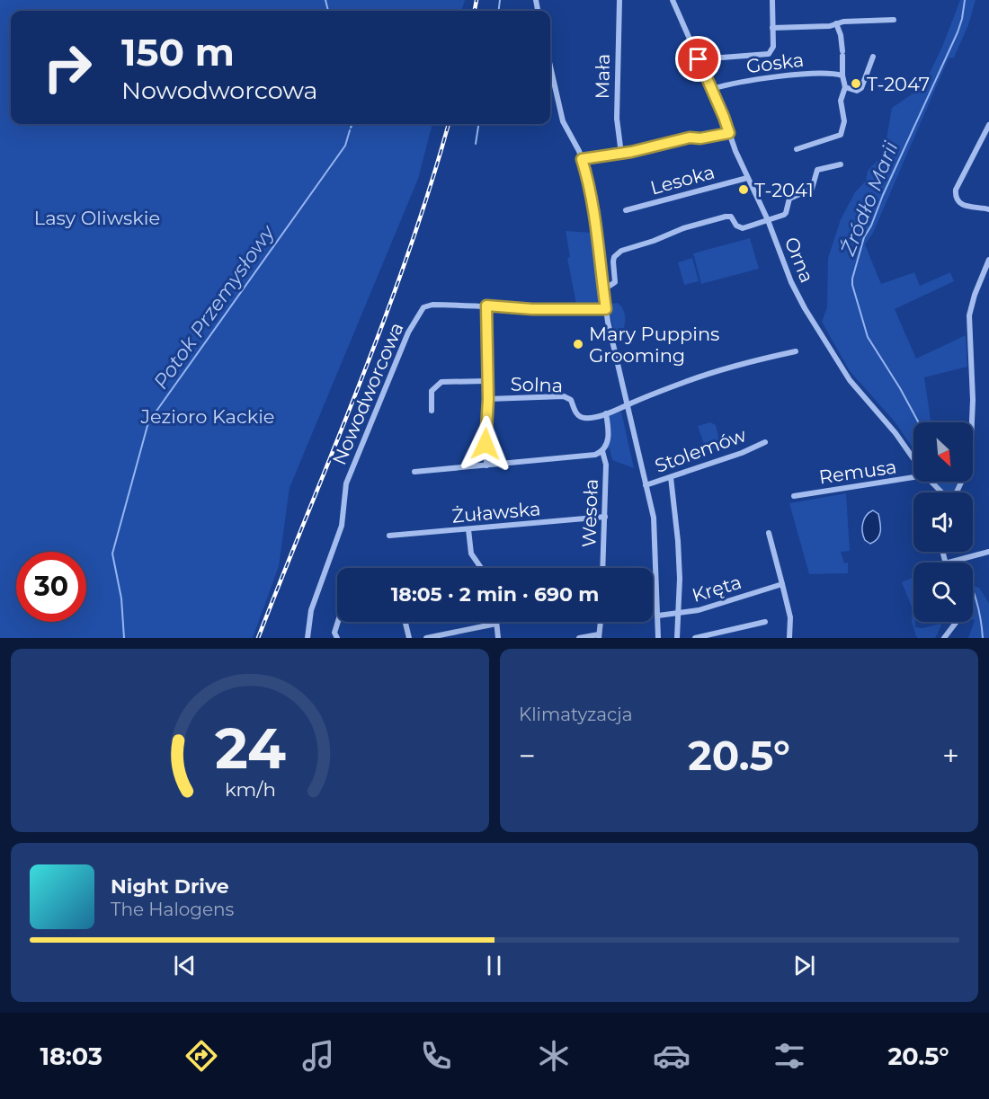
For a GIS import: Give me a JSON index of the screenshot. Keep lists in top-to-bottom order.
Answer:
{
  "streets": {
    "street": [
      "Goska",
      "Mała",
      "Lesoka",
      "Orna",
      "Solna",
      "Nowodworcowa",
      "Stolemów",
      "Remusa",
      "Żuławska",
      "Wesoła",
      "Kręta"
    ]
  },
  "crossings": [
    ["Goska", "Orna"],
    ["Lesoka", "Orna"],
    ["Solna", "Nowodworcowa"],
    ["Solna", "Wesoła"],
    ["Żuławska", "Wesoła"]
  ],
  "water": ["Źródło Marii", "Potok Przemysłowy"],
  "parks": ["Lasy Oliwskie", "Jezioro Kackie"],
  "places": ["T-2047", "T-2041", "Mary Puppins Grooming"],
  "north": "bottom right",
  "page": {
    "turn": ["150 m", "Nowodworcowa"],
    "limit": "30",
    "trip": "18:05 · 2 min · 690 m",
    "tile": "Klimatyzacja",
    "heat": ["−", "20.5°", "+"],
    "song": ["Night Drive", "The Halogens"],
    "tabs": ["18:03", "20.5°"],
    "gauge": ["24", "km/h"]
  }
}
